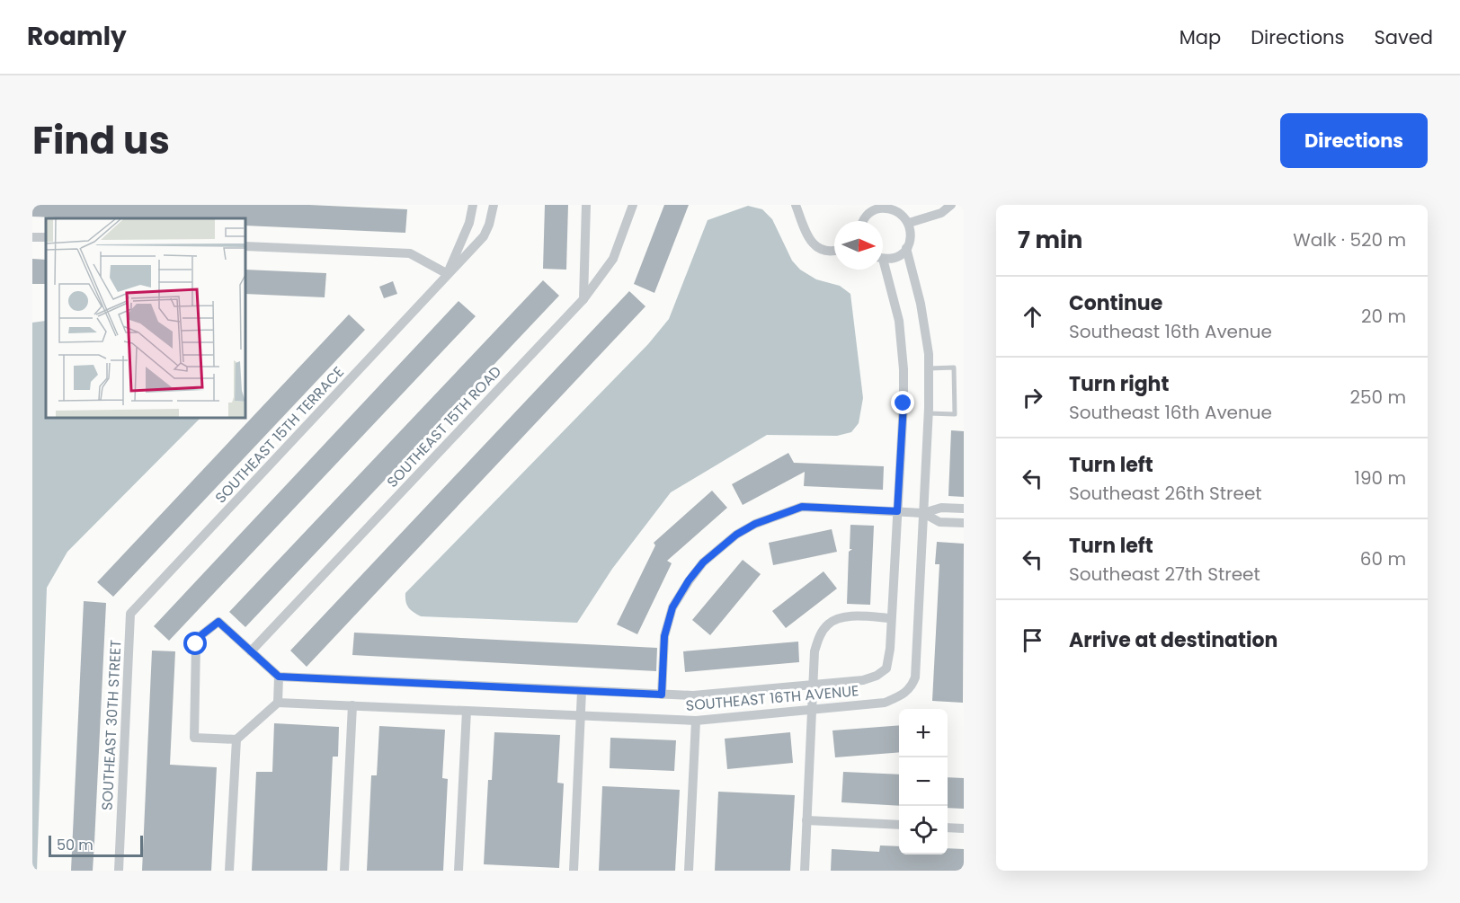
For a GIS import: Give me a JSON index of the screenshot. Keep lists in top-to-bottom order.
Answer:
{
  "streets": {
    "street": [
      "SOUTHEAST 15TH ROAD",
      "SOUTHEAST 15TH TERRACE",
      "SOUTHEAST 16TH AVENUE",
      "SOUTHEAST 30TH STREET"
    ]
  },
  "crossings": [
    ["SOUTHEAST 15TH TERRACE", "SOUTHEAST 30TH STREET"]
  ],
  "scale_bar": "50 m",
  "north": "right",
  "page": {
    "header": "Roamly",
    "nav": ["Map", "Directions", "Saved"],
    "title": "Find us",
    "buttons": "Directions",
    "heading": ["7 min", "Walk · 520 m"],
    "list": [
      ["Continue", "Southeast 16th Avenue", "20 m"],
      ["Turn right", "Southeast 16th Avenue", "250 m"],
      ["Turn left", "Southeast 26th Street", "190 m"],
      ["Turn left", "Southeast 27th Street", "60 m"],
      "Arrive at destination"
    ],
    "map_buttons": ["+", "−"],
    "scale": "50 m"
  }
}
